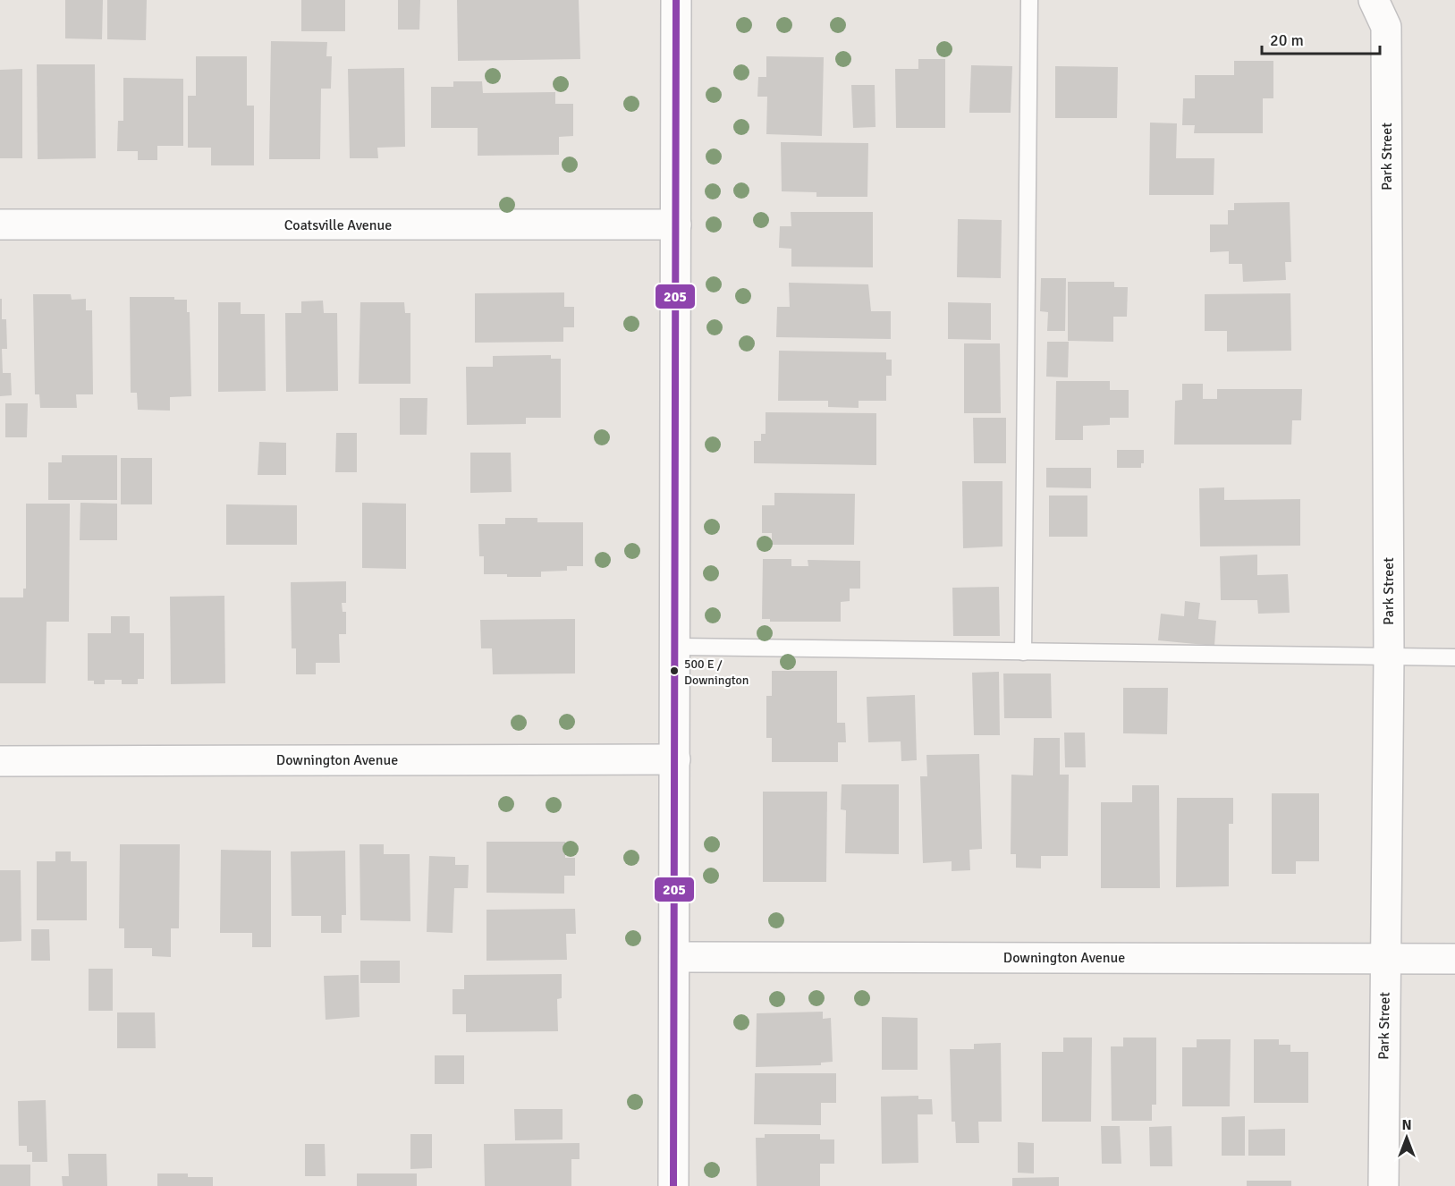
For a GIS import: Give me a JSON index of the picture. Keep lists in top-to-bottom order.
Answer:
{
  "streets": {
    "street": ["Park Street", "Coatsville Avenue", "Downington Avenue"]
  },
  "crossings": [
    ["Park Street", "Downington Avenue"]
  ],
  "places": ["500 E / Downington"],
  "lines": ["transit line 205"],
  "scale_bar": "20 m",
  "north": "top"
}
